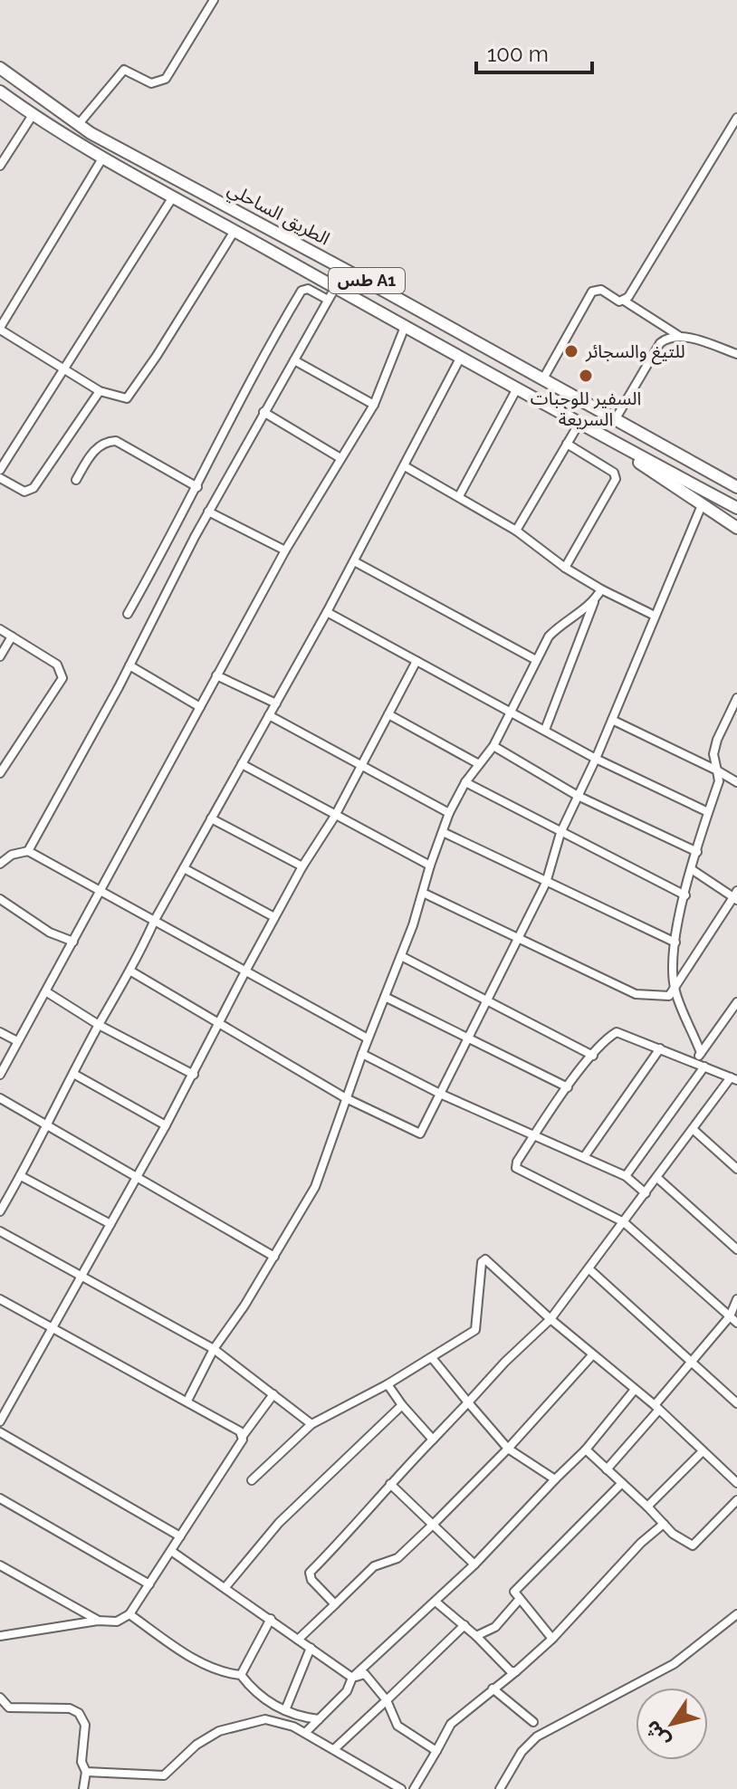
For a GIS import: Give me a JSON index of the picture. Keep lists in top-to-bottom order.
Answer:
{
  "streets": {
    "highway": ["الطريق الساحلي", "طس A1"]
  },
  "places": ["للتيغ والسجائر", "السفير للوجبات السريعة"],
  "scale_bar": "100 m",
  "north": "bottom left"
}
